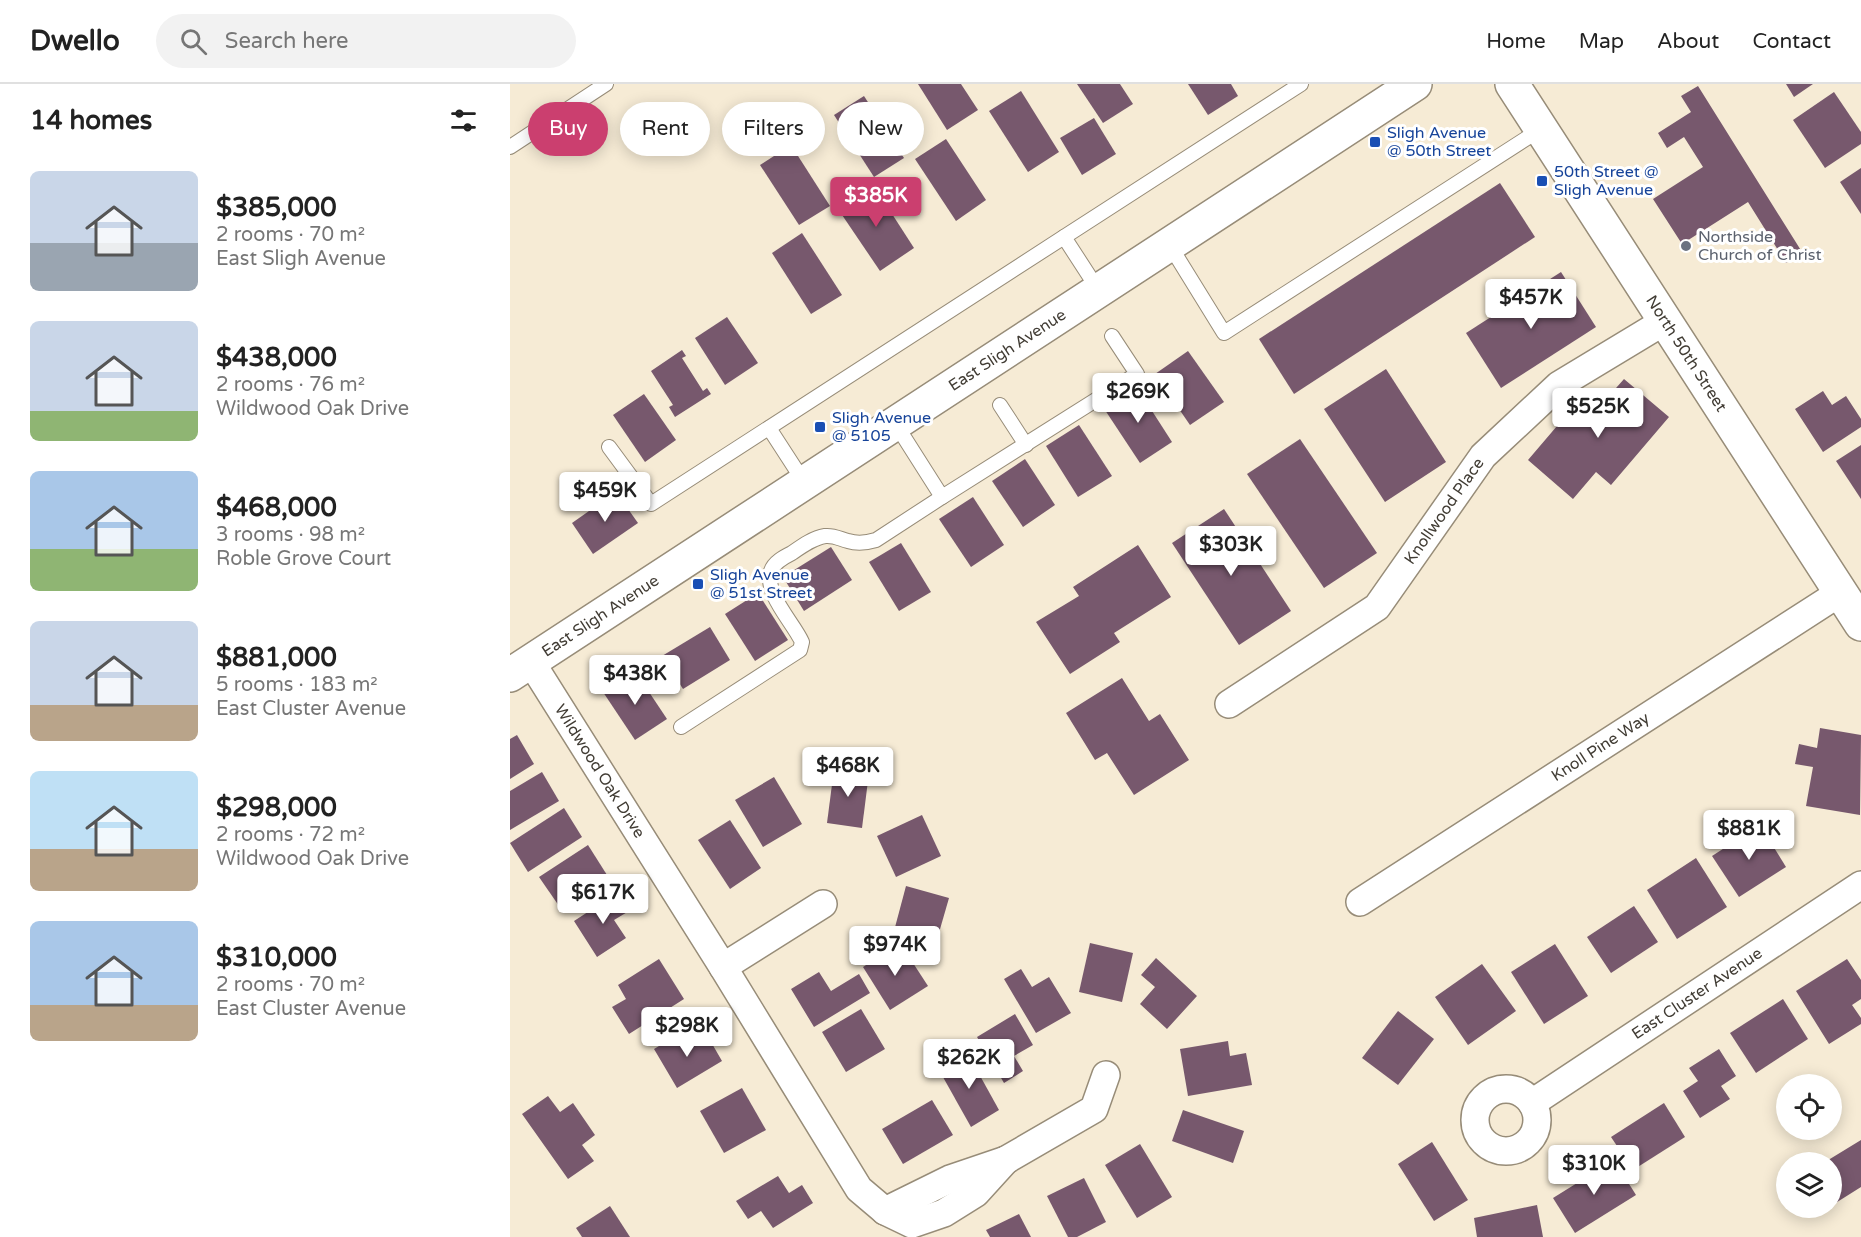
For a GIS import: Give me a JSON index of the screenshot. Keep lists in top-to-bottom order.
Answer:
{
  "streets": {
    "street": [
      "East Sligh Avenue",
      "North 50th Street",
      "Knollwood Place",
      "Knoll Pine Way",
      "Wildwood Oak Drive",
      "East Cluster Avenue"
    ]
  },
  "crossings": [
    ["East Sligh Avenue", "Wildwood Oak Drive"],
    ["North 50th Street", "Knollwood Place"],
    ["North 50th Street", "Knoll Pine Way"]
  ],
  "places": {
    "transit": [
      "Sligh Avenue @ 50th Street",
      "50th Street @ Sligh Avenue",
      "Sligh Avenue @ 5105",
      "Sligh Avenue @ 51st Street"
    ],
    "other": ["Northside Church of Christ"]
  },
  "page": {
    "header": "Dwello",
    "search": "Search here",
    "nav": [
      "Home",
      "Map",
      "About",
      "Contact"
    ],
    "heading": "14 homes",
    "chip": [
      "Buy",
      "Rent",
      "Filters",
      "New"
    ],
    "list": [
      {
        "name": "$385,000",
        "note": "2 rooms · 70 m² · East Sligh Avenue"
      },
      {
        "name": "$438,000",
        "note": "2 rooms · 76 m² · Wildwood Oak Drive"
      },
      {
        "name": "$468,000",
        "note": "3 rooms · 98 m² · Roble Grove Court"
      },
      {
        "name": "$881,000",
        "note": "5 rooms · 183 m² · East Cluster Avenue"
      },
      {
        "name": "$298,000",
        "note": "2 rooms · 72 m² · Wildwood Oak Drive"
      },
      {
        "name": "$310,000",
        "note": "2 rooms · 70 m² · East Cluster Avenue"
      }
    ],
    "price": [
      "$385K",
      "$457K",
      "$269K",
      "$525K",
      "$459K",
      "$303K",
      "$438K",
      "$468K",
      "$881K",
      "$617K",
      "$974K",
      "$298K",
      "$262K",
      "$310K"
    ]
  }
}
